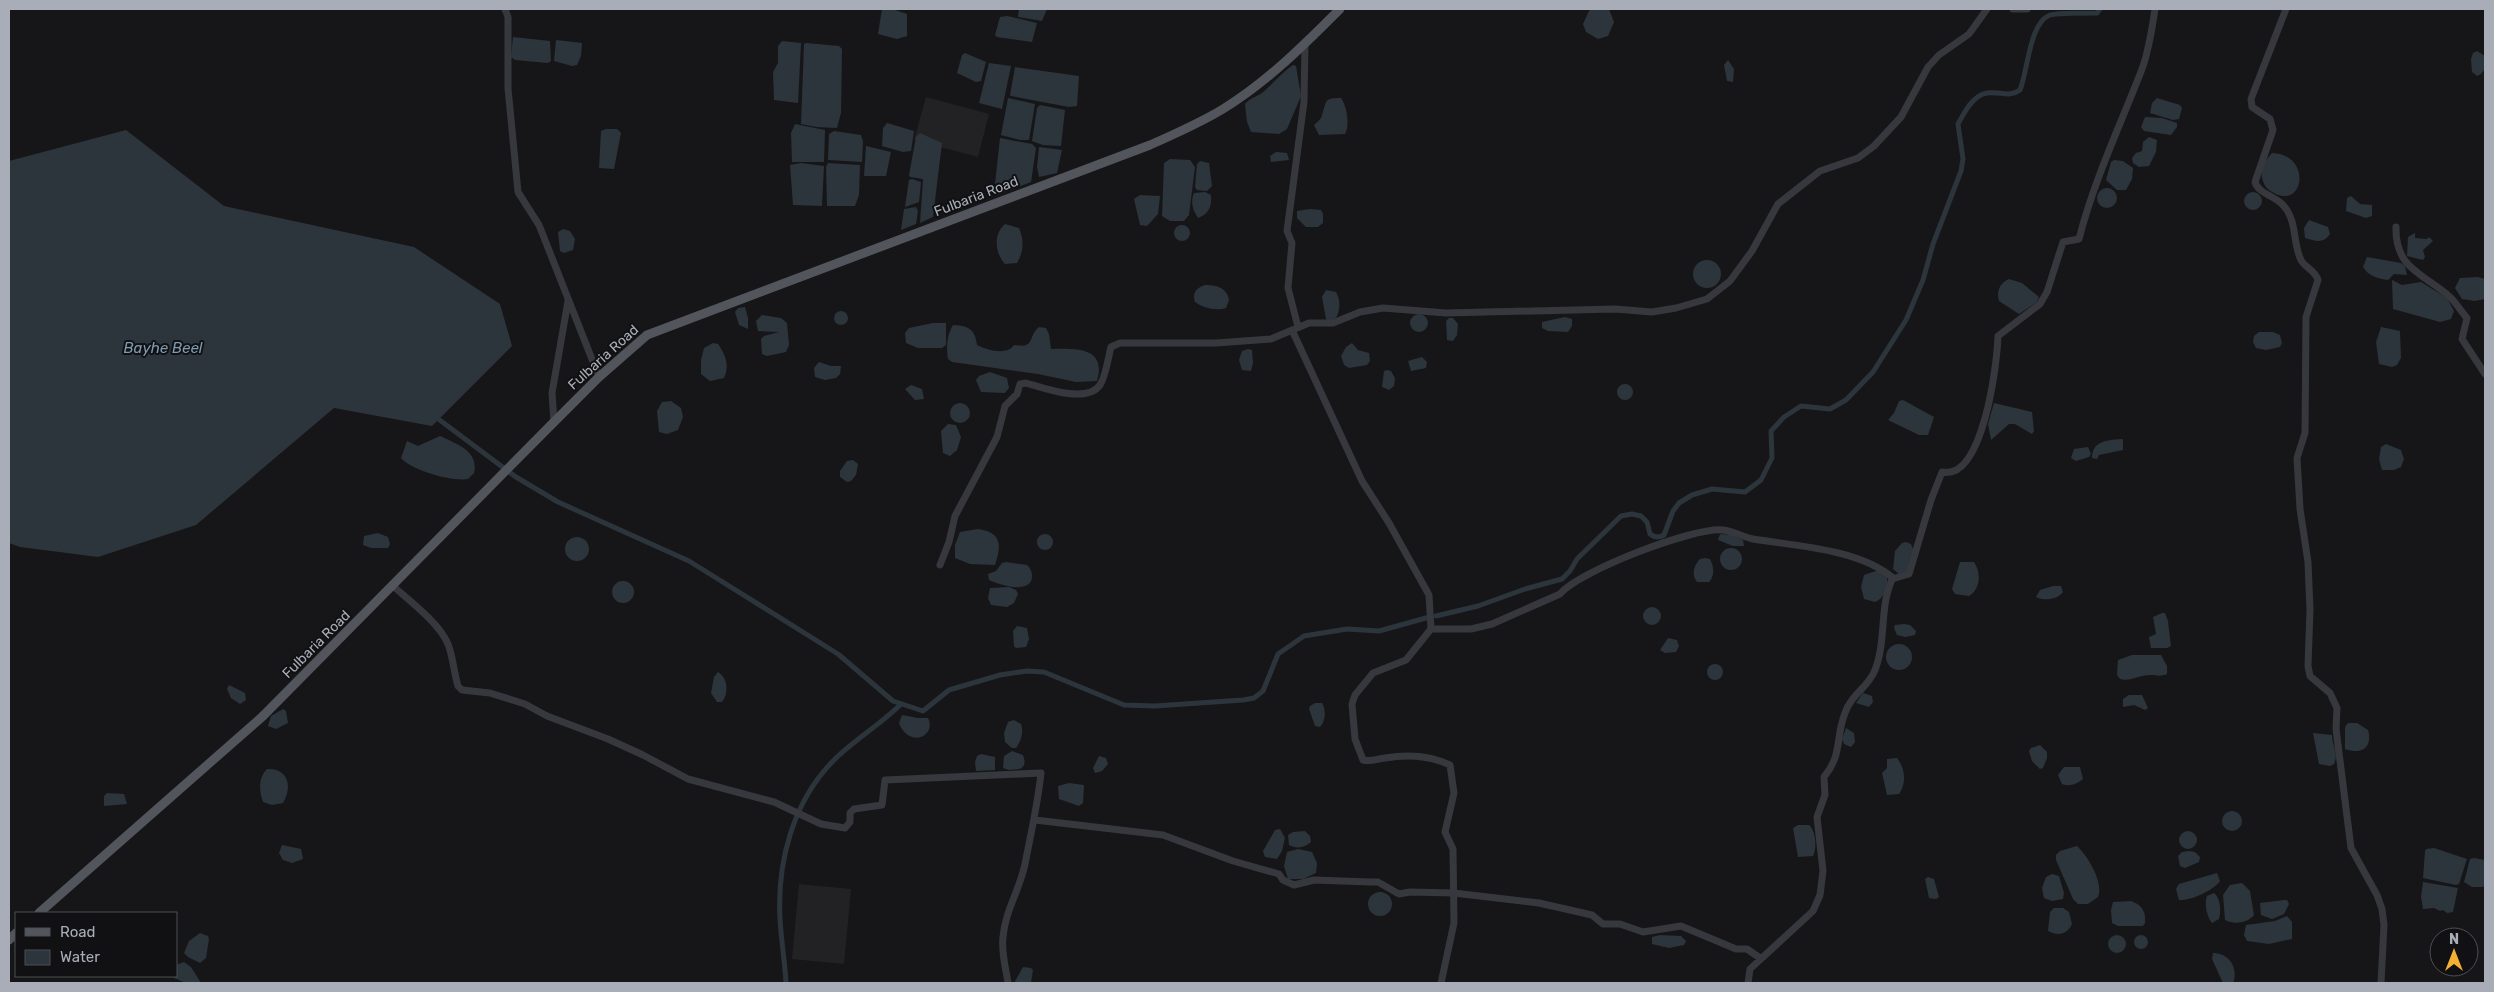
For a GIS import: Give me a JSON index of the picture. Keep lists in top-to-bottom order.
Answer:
{
  "streets": {
    "main road": ["Fulbaria Road"]
  },
  "water": ["Bayhe Beel"],
  "legend": ["Road", "Water"],
  "north": "top"
}
